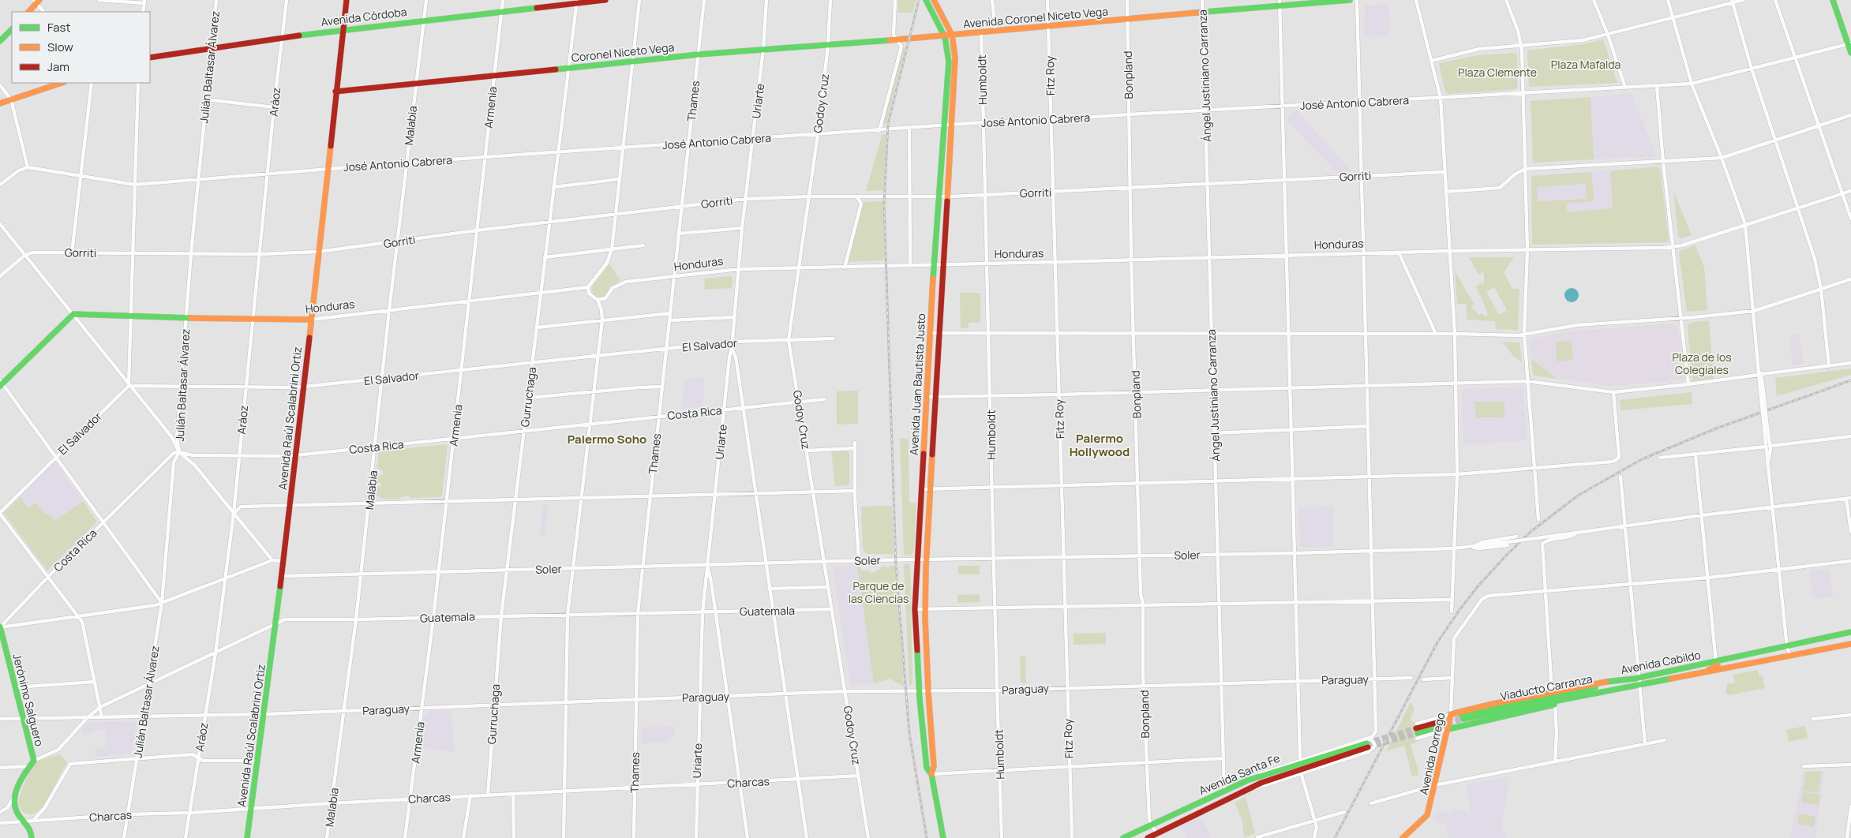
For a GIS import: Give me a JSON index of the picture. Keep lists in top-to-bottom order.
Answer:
{
  "streets": {
    "main road": [
      "Avenida Córdoba",
      "Avenida Coronel Niceto Vega",
      "Coronel Niceto Vega",
      "Honduras",
      "Avenida Juan Bautista Justo",
      "Avenida Raúl Scalabrini Ortiz",
      "Avenida Cabildo",
      "Viaducto Carranza",
      "Jerónimo Salguero",
      "Avenida Dorrego",
      "Avenida Santa Fe"
    ],
    "street": [
      "Julián Baltasar Álvarez",
      "Bonpland",
      "Fitz Roy",
      "Ángel Justiniano Carranza",
      "Humboldt",
      "Thames",
      "Uriarte",
      "Aráoz",
      "José Antonio Cabrera",
      "Godoy Cruz",
      "Armenia",
      "Malabia",
      "Gorriti",
      "El Salvador",
      "Gurruchaga",
      "Costa Rica",
      "Soler",
      "Guatemala",
      "Paraguay",
      "Charcas"
    ]
  },
  "crossings": [
    ["Avenida Córdoba", "Julián Baltasar Álvarez"],
    ["Avenida Córdoba", "Aráoz"],
    ["Avenida Córdoba", "Armenia"],
    ["Avenida Córdoba", "Malabia"],
    ["Avenida Córdoba", "Gurruchaga"],
    ["Avenida Córdoba", "Avenida Raúl Scalabrini Ortiz"],
    ["Avenida Coronel Niceto Vega", "Coronel Niceto Vega"],
    ["Avenida Coronel Niceto Vega", "Bonpland"],
    ["Avenida Coronel Niceto Vega", "Fitz Roy"],
    ["Avenida Coronel Niceto Vega", "Ángel Justiniano Carranza"],
    ["Avenida Coronel Niceto Vega", "Humboldt"],
    ["Avenida Coronel Niceto Vega", "Avenida Juan Bautista Justo"],
    ["Coronel Niceto Vega", "Thames"],
    ["Coronel Niceto Vega", "Uriarte"],
    ["Coronel Niceto Vega", "Godoy Cruz"],
    ["Coronel Niceto Vega", "Armenia"],
    ["Coronel Niceto Vega", "Malabia"],
    ["Coronel Niceto Vega", "Gurruchaga"],
    ["Coronel Niceto Vega", "Avenida Raúl Scalabrini Ortiz"],
    ["Julián Baltasar Álvarez", "José Antonio Cabrera"],
    ["Julián Baltasar Álvarez", "Gorriti"],
    ["Julián Baltasar Álvarez", "Honduras"],
    ["Julián Baltasar Álvarez", "El Salvador"],
    ["Julián Baltasar Álvarez", "Costa Rica"],
    ["Julián Baltasar Álvarez", "Guatemala"],
    ["Julián Baltasar Álvarez", "Paraguay"],
    ["Julián Baltasar Álvarez", "Charcas"],
    ["Bonpland", "José Antonio Cabrera"],
    ["Bonpland", "Gorriti"],
    ["Bonpland", "Honduras"],
    ["Bonpland", "Soler"],
    ["Bonpland", "Paraguay"],
    ["Bonpland", "Avenida Santa Fe"],
    ["Fitz Roy", "José Antonio Cabrera"],
    ["Fitz Roy", "Gorriti"],
    ["Fitz Roy", "Honduras"],
    ["Fitz Roy", "Soler"],
    ["Fitz Roy", "Paraguay"],
    ["Ángel Justiniano Carranza", "José Antonio Cabrera"],
    ["Ángel Justiniano Carranza", "Gorriti"],
    ["Ángel Justiniano Carranza", "Honduras"],
    ["Ángel Justiniano Carranza", "Soler"],
    ["Ángel Justiniano Carranza", "Paraguay"],
    ["Ángel Justiniano Carranza", "Avenida Santa Fe"],
    ["Humboldt", "José Antonio Cabrera"],
    ["Humboldt", "Gorriti"],
    ["Humboldt", "Honduras"],
    ["Humboldt", "Soler"],
    ["Humboldt", "Paraguay"],
    ["Thames", "José Antonio Cabrera"],
    ["Thames", "Gorriti"],
    ["Thames", "Honduras"],
    ["Thames", "El Salvador"],
    ["Thames", "Costa Rica"],
    ["Thames", "Soler"],
    ["Thames", "Guatemala"],
    ["Thames", "Paraguay"],
    ["Thames", "Charcas"],
    ["Uriarte", "José Antonio Cabrera"],
    ["Uriarte", "Gorriti"],
    ["Uriarte", "Honduras"],
    ["Uriarte", "El Salvador"],
    ["Uriarte", "Costa Rica"],
    ["Uriarte", "Soler"],
    ["Uriarte", "Guatemala"],
    ["Uriarte", "Paraguay"],
    ["Uriarte", "Charcas"],
    ["Aráoz", "José Antonio Cabrera"],
    ["Aráoz", "Gorriti"],
    ["Aráoz", "Honduras"],
    ["Aráoz", "El Salvador"],
    ["Aráoz", "Costa Rica"],
    ["Aráoz", "Guatemala"],
    ["Aráoz", "Paraguay"],
    ["Aráoz", "Charcas"],
    ["José Antonio Cabrera", "Godoy Cruz"],
    ["José Antonio Cabrera", "Armenia"],
    ["José Antonio Cabrera", "Malabia"],
    ["José Antonio Cabrera", "Avenida Juan Bautista Justo"],
    ["José Antonio Cabrera", "Gurruchaga"],
    ["José Antonio Cabrera", "Avenida Raúl Scalabrini Ortiz"],
    ["Godoy Cruz", "Gorriti"],
    ["Godoy Cruz", "Honduras"],
    ["Godoy Cruz", "El Salvador"],
    ["Godoy Cruz", "Costa Rica"],
    ["Godoy Cruz", "Soler"],
    ["Godoy Cruz", "Guatemala"],
    ["Godoy Cruz", "Paraguay"],
    ["Godoy Cruz", "Charcas"],
    ["Armenia", "Gorriti"],
    ["Armenia", "Honduras"],
    ["Armenia", "El Salvador"],
    ["Armenia", "Costa Rica"],
    ["Armenia", "Soler"],
    ["Armenia", "Guatemala"],
    ["Armenia", "Paraguay"],
    ["Armenia", "Charcas"],
    ["Malabia", "Gorriti"],
    ["Malabia", "Honduras"],
    ["Malabia", "El Salvador"],
    ["Malabia", "Costa Rica"],
    ["Malabia", "Soler"],
    ["Malabia", "Guatemala"],
    ["Malabia", "Paraguay"],
    ["Malabia", "Charcas"],
    ["Gorriti", "Avenida Juan Bautista Justo"],
    ["Gorriti", "Gurruchaga"],
    ["Gorriti", "Avenida Raúl Scalabrini Ortiz"],
    ["Honduras", "Avenida Juan Bautista Justo"],
    ["Honduras", "Gurruchaga"],
    ["Honduras", "Avenida Raúl Scalabrini Ortiz"],
    ["El Salvador", "Gurruchaga"],
    ["El Salvador", "Avenida Raúl Scalabrini Ortiz"],
    ["Avenida Juan Bautista Justo", "Soler"],
    ["Avenida Juan Bautista Justo", "Paraguay"],
    ["Gurruchaga", "Costa Rica"],
    ["Gurruchaga", "Soler"],
    ["Gurruchaga", "Guatemala"],
    ["Gurruchaga", "Paraguay"],
    ["Gurruchaga", "Charcas"],
    ["Costa Rica", "Avenida Raúl Scalabrini Ortiz"],
    ["Costa Rica", "Jerónimo Salguero"],
    ["Avenida Raúl Scalabrini Ortiz", "Soler"],
    ["Avenida Raúl Scalabrini Ortiz", "Guatemala"],
    ["Avenida Raúl Scalabrini Ortiz", "Paraguay"],
    ["Avenida Raúl Scalabrini Ortiz", "Charcas"],
    ["Guatemala", "Paraguay"],
    ["Guatemala", "Jerónimo Salguero"],
    ["Avenida Cabildo", "Viaducto Carranza"],
    ["Avenida Cabildo", "Avenida Dorrego"],
    ["Paraguay", "Jerónimo Salguero"]
  ],
  "districts": ["Palermo Hollywood", "Palermo Soho"],
  "parks": [
    "Plaza Mafalda",
    "Plaza Clemente",
    "Plaza de los Colegiales",
    "Parque de las Ciencias"
  ],
  "legend": ["Fast", "Slow", "Jam"]
}
